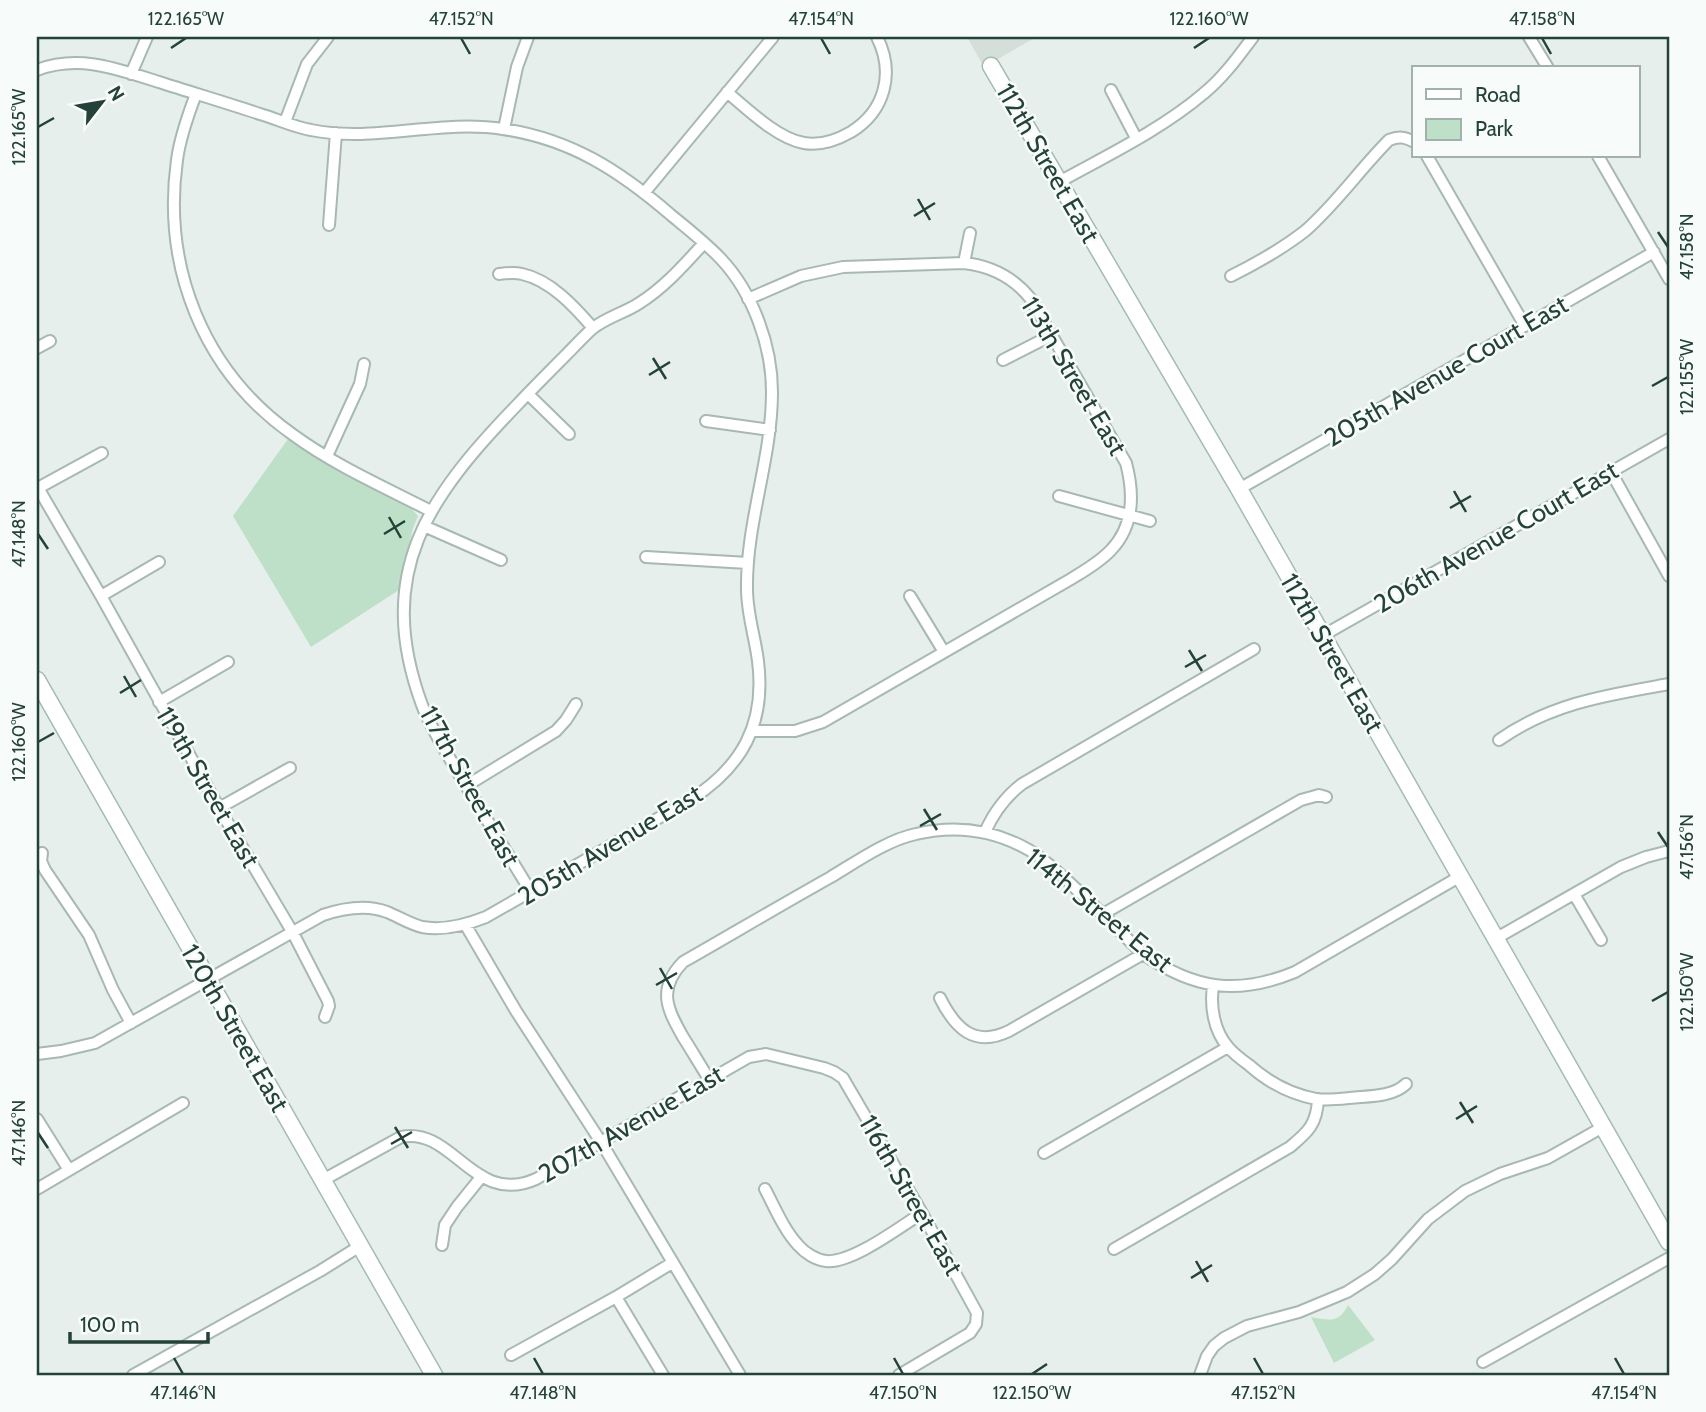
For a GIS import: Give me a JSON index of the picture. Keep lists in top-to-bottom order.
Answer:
{
  "streets": {
    "street": [
      "112th Street East",
      "205th Avenue Court East",
      "113th Street East",
      "206th Avenue Court East",
      "117th Street East",
      "119th Street East",
      "205th Avenue East",
      "114th Street East",
      "120th Street East",
      "207th Avenue East",
      "116th Street East"
    ]
  },
  "crossings": [
    ["112th Street East", "205th Avenue Court East"],
    ["112th Street East", "206th Avenue Court East"],
    ["112th Street East", "114th Street East"],
    ["117th Street East", "205th Avenue East"],
    ["119th Street East", "205th Avenue East"],
    ["205th Avenue East", "120th Street East"],
    ["120th Street East", "207th Avenue East"],
    ["207th Avenue East", "116th Street East"]
  ],
  "legend": ["Road", "Park"],
  "scale_bar": "100 m",
  "north": "top right",
  "coordinates": [
    "122.165°W",
    "47.152°N",
    "47.154°N",
    "122.160°W",
    "47.158°N",
    "122.155°W",
    "47.148°N",
    "47.156°N",
    "122.150°W",
    "47.146°N",
    "47.150°N"
  ]
}
